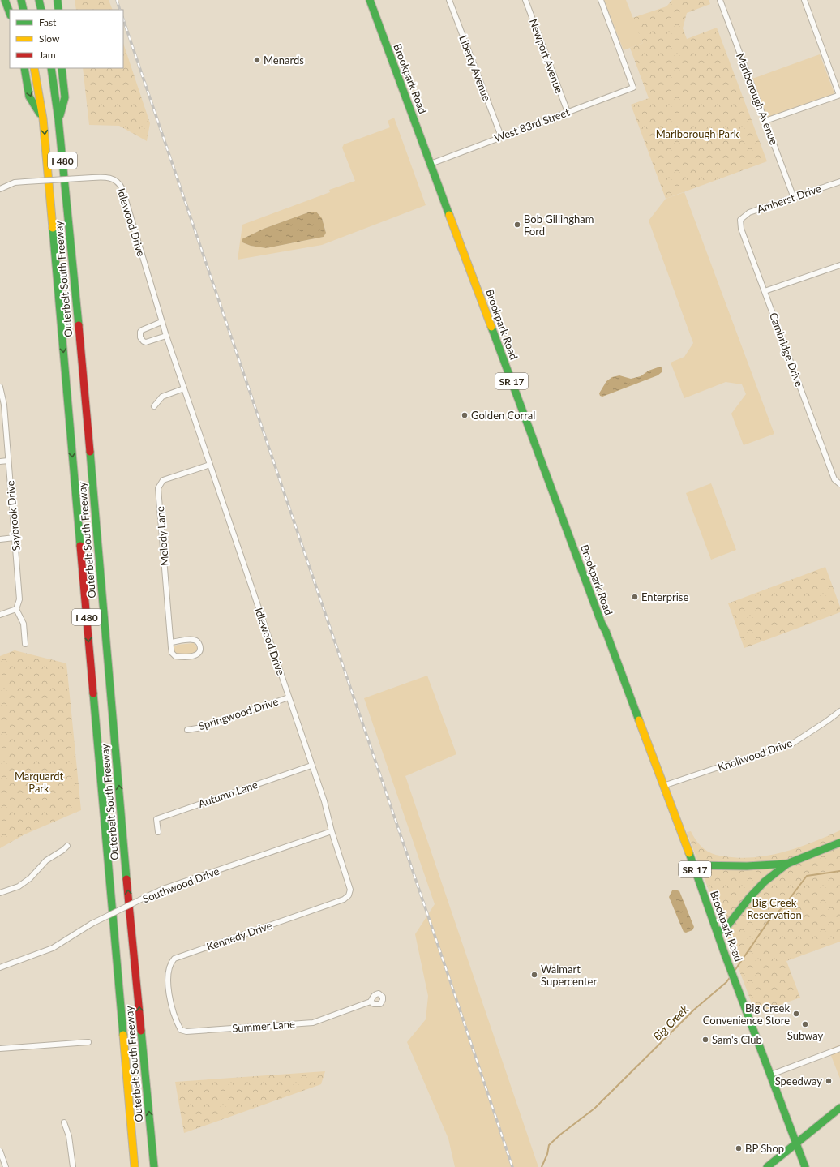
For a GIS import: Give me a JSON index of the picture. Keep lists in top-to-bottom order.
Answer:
{
  "streets": {
    "main road": [
      "Brookpark Road",
      "I 480",
      "Outerbelt South Freeway",
      "SR 17"
    ],
    "street": [
      "Newport Avenue",
      "Liberty Avenue",
      "Marlborough Avenue",
      "West 83rd Street",
      "Amherst Drive",
      "Idlewood Drive",
      "Cambridge Drive",
      "Saybrook Drive",
      "Melody Lane",
      "Springwood Drive",
      "Knollwood Drive",
      "Autumn Lane",
      "Southwood Drive",
      "Kennedy Drive",
      "Summer Lane"
    ]
  },
  "crossings": [
    ["Newport Avenue", "West 83rd Street"],
    ["Liberty Avenue", "West 83rd Street"],
    ["Brookpark Road", "West 83rd Street"],
    ["Brookpark Road", "Knollwood Drive"],
    ["Marlborough Avenue", "Amherst Drive"],
    ["Amherst Drive", "Cambridge Drive"],
    ["Idlewood Drive", "Melody Lane"],
    ["Idlewood Drive", "Springwood Drive"],
    ["Idlewood Drive", "Autumn Lane"],
    ["Idlewood Drive", "Southwood Drive"],
    ["Idlewood Drive", "Kennedy Drive"],
    ["Kennedy Drive", "Summer Lane"]
  ],
  "water": ["Big Creek"],
  "parks": ["Marlborough Park", "Marquardt Park", "Big Creek Reservation"],
  "places": [
    "Menards",
    "Bob Gillingham Ford",
    "Golden Corral",
    "Enterprise",
    "Walmart Supercenter",
    "Big Creek Convenience Store",
    "Subway",
    "Sam's Club",
    "Speedway",
    "BP Shop"
  ],
  "legend": ["Fast", "Slow", "Jam"]
}
